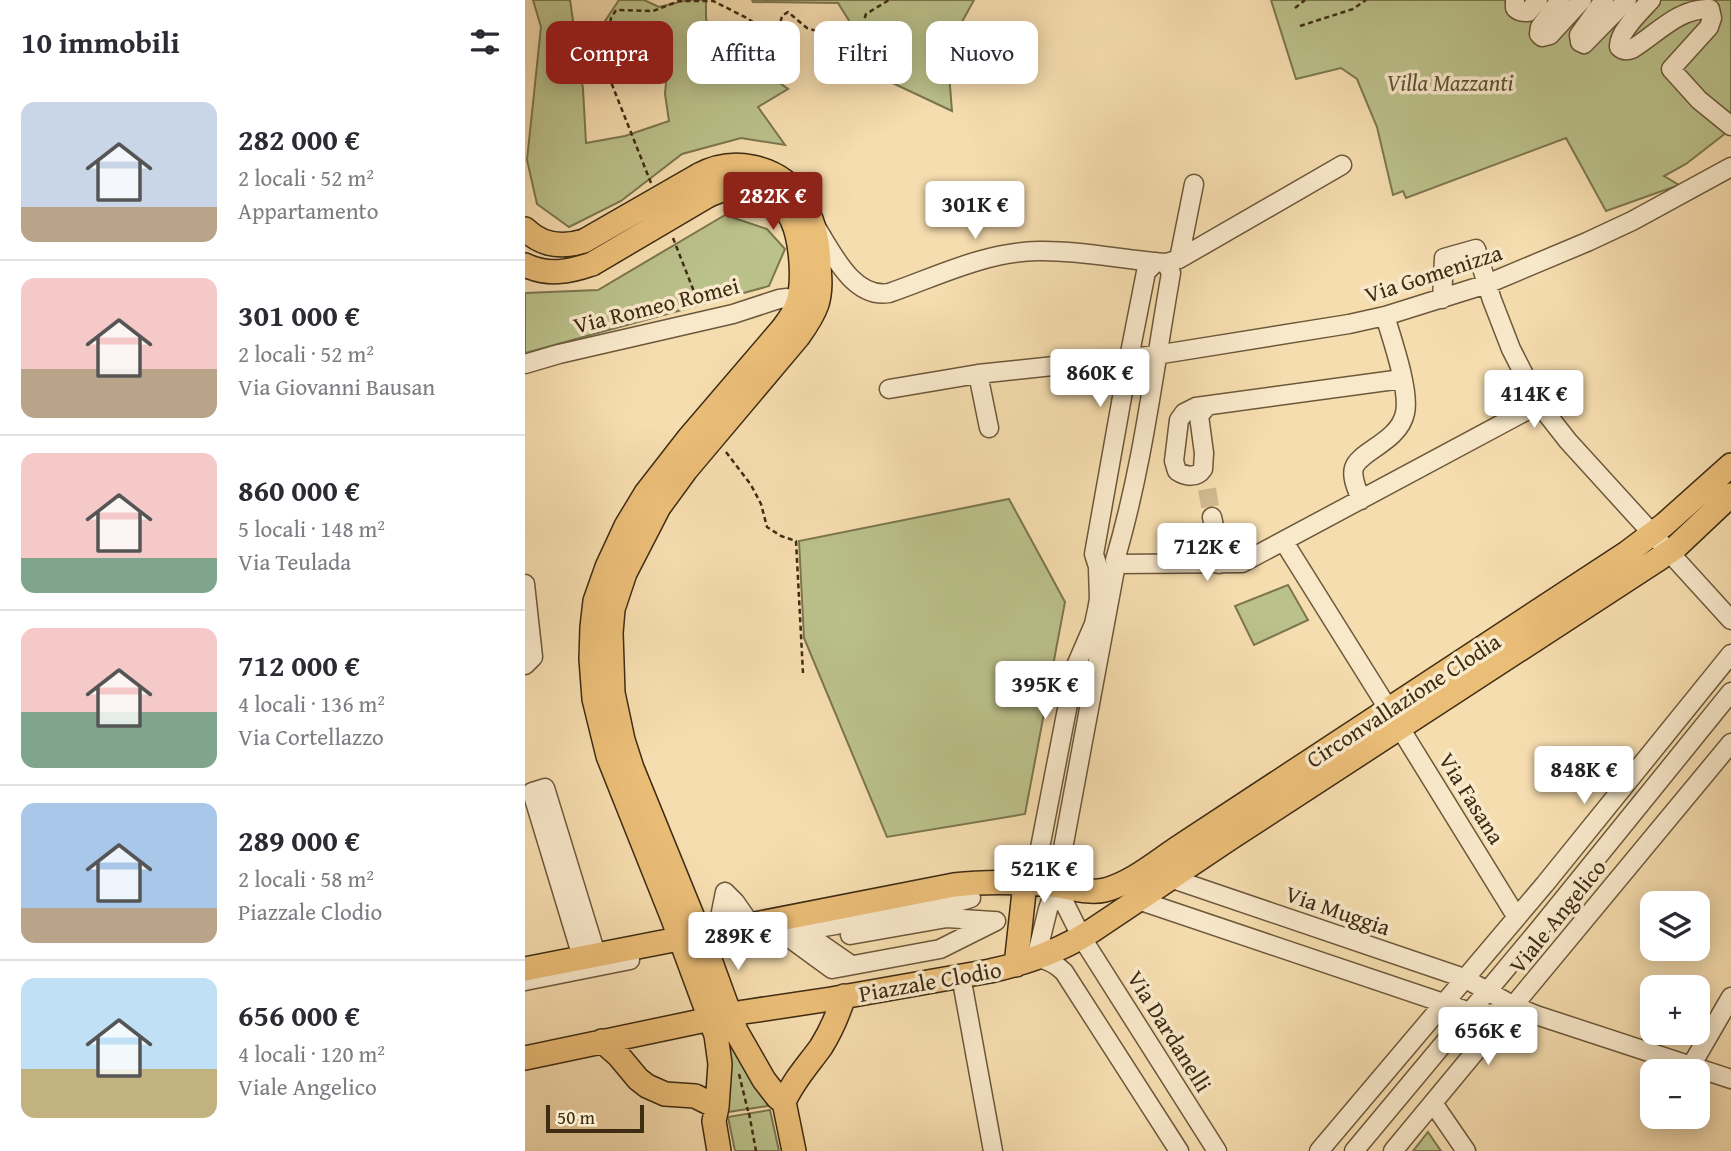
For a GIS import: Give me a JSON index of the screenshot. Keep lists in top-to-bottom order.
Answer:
{
  "streets": {
    "main road": ["Circonvallazione Clodia", "Piazzale Clodio"],
    "street": [
      "Via Gomenizza",
      "Via Romeo Romei",
      "Via Fasana",
      "Via Muggia",
      "Viale Angelico",
      "Via Dardanelli"
    ]
  },
  "crossings": [
    ["Circonvallazione Clodia", "Via Fasana"],
    ["Circonvallazione Clodia", "Via Muggia"],
    ["Circonvallazione Clodia", "Piazzale Clodio"],
    ["Circonvallazione Clodia", "Via Dardanelli"],
    ["Via Fasana", "Viale Angelico"],
    ["Via Muggia", "Viale Angelico"],
    ["Piazzale Clodio", "Via Dardanelli"]
  ],
  "parks": ["Villa Mazzanti"],
  "scale_bar": "50 m",
  "page": {
    "heading": "10 immobili",
    "chip": [
      "Compra",
      "Affitta",
      "Filtri",
      "Nuovo"
    ],
    "list": [
      {
        "name": "282 000 €",
        "note": "2 locali · 52 m² · Appartamento"
      },
      {
        "name": "301 000 €",
        "note": "2 locali · 52 m² · Via Giovanni Bausan"
      },
      {
        "name": "860 000 €",
        "note": "5 locali · 148 m² · Via Teulada"
      },
      {
        "name": "712 000 €",
        "note": "4 locali · 136 m² · Via Cortellazzo"
      },
      {
        "name": "289 000 €",
        "note": "2 locali · 58 m² · Piazzale Clodio"
      },
      {
        "name": "656 000 €",
        "note": "4 locali · 120 m² · Viale Angelico"
      }
    ],
    "price": [
      "282K €",
      "301K €",
      "860K €",
      "414K €",
      "712K €",
      "395K €",
      "848K €",
      "521K €",
      "289K €",
      "656K €"
    ],
    "map_buttons": ["+", "−"],
    "scale": "50 m"
  }
}
